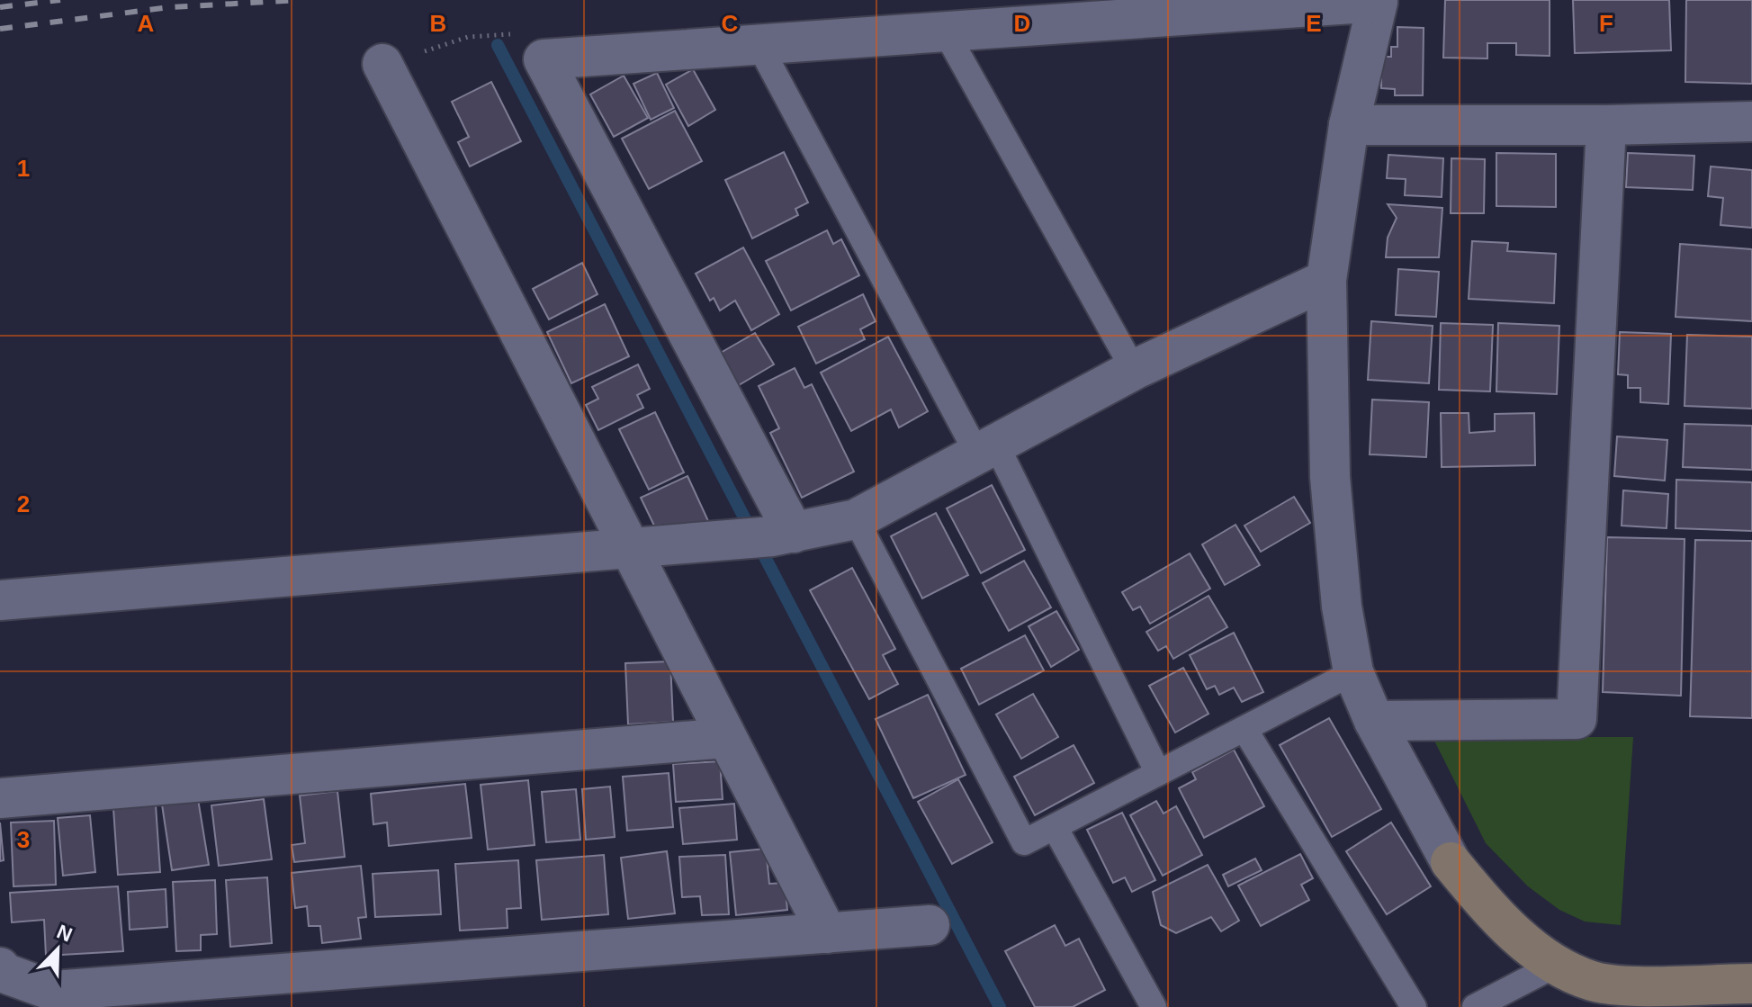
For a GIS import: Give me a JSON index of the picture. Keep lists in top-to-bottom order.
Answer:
{
  "north": "top right",
  "grid": {
    "columns": [
      "A",
      "B",
      "C",
      "D",
      "E",
      "F"
    ],
    "rows": ["1", "2", "3"]
  }
}
